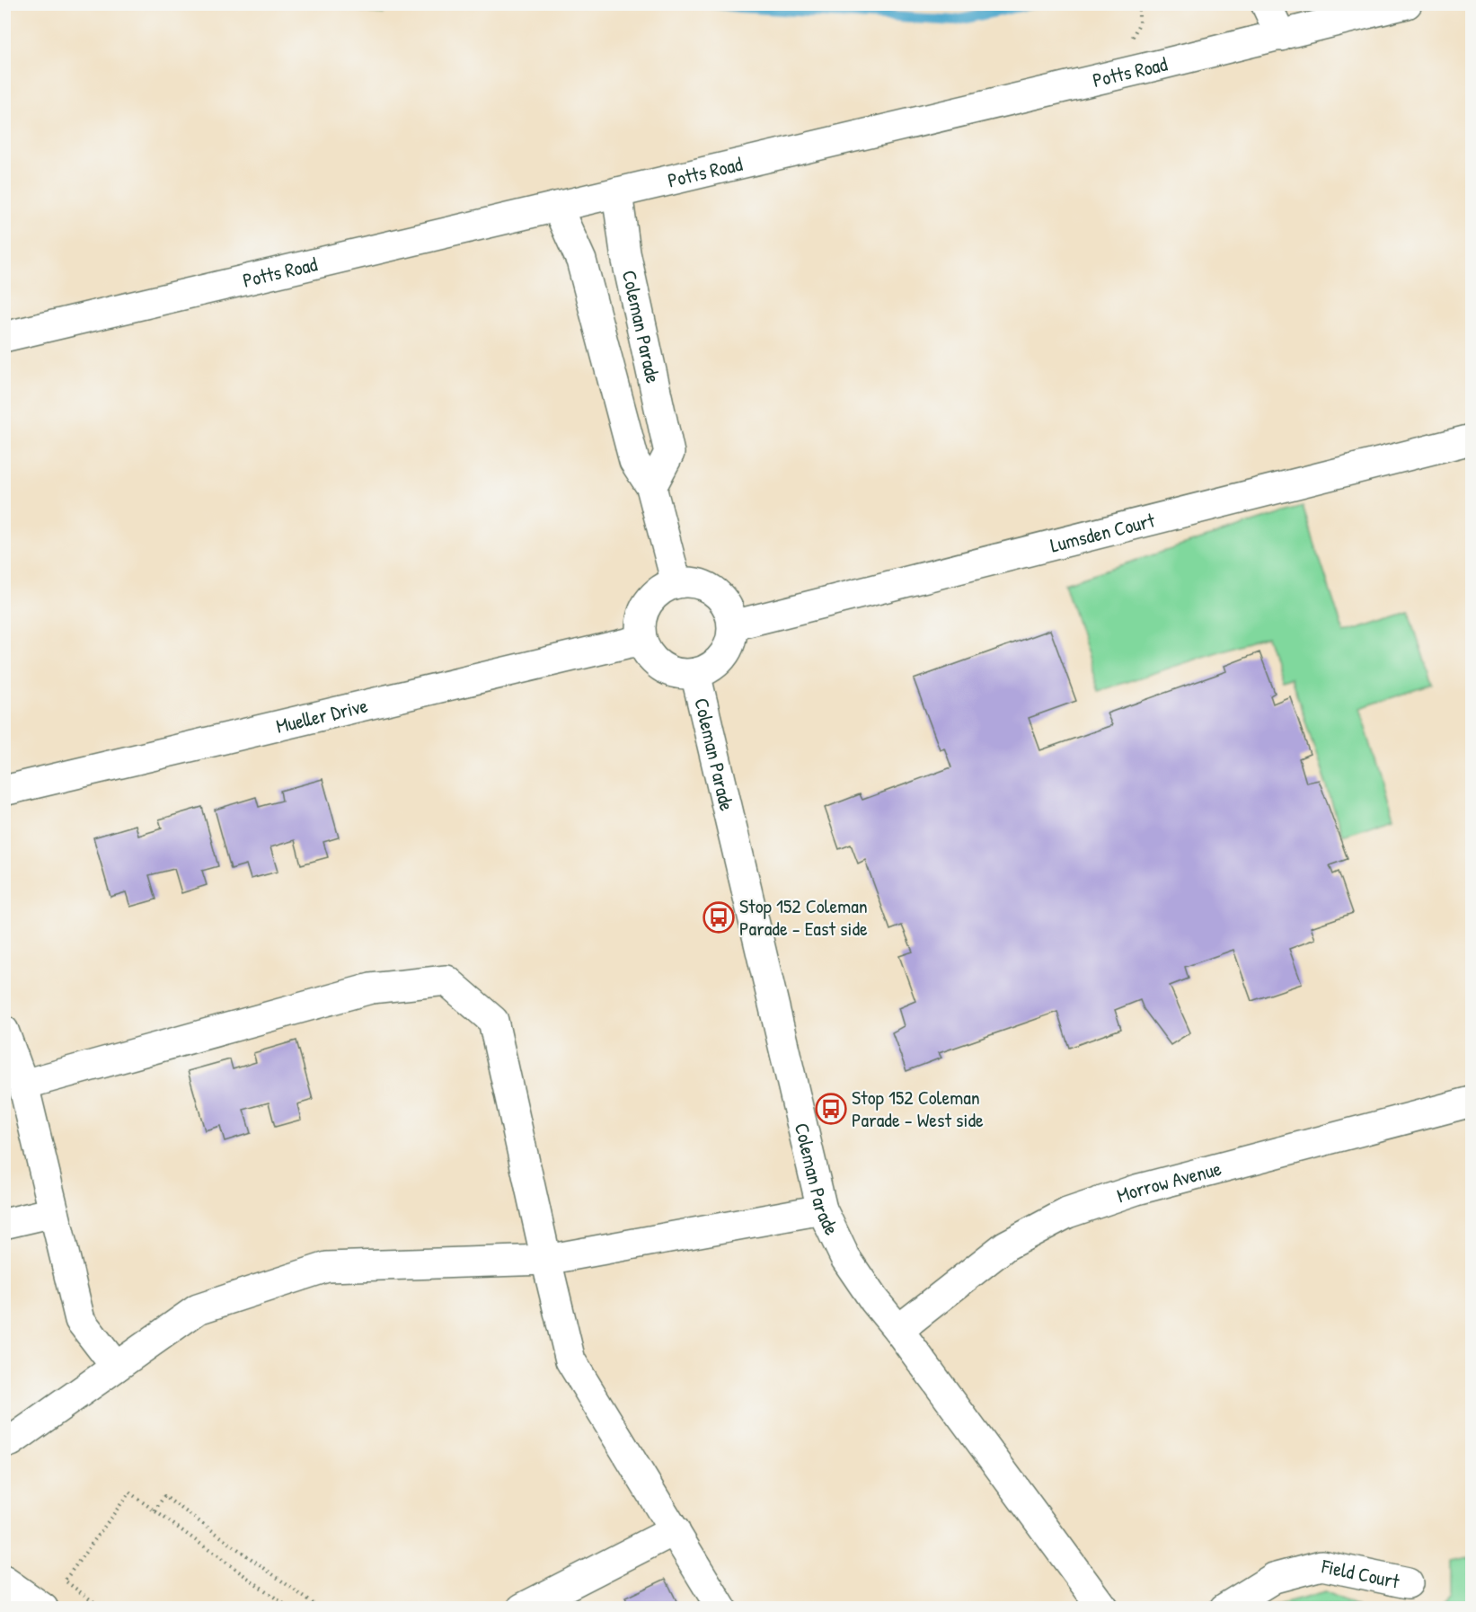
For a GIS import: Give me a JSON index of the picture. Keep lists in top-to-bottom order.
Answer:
{
  "streets": {
    "street": [
      "Potts Road",
      "Coleman Parade",
      "Lumsden Court",
      "Mueller Drive",
      "Morrow Avenue",
      "Field Court"
    ]
  },
  "crossings": [
    ["Potts Road", "Coleman Parade"],
    ["Coleman Parade", "Lumsden Court"],
    ["Coleman Parade", "Mueller Drive"],
    ["Coleman Parade", "Morrow Avenue"],
    ["Lumsden Court", "Mueller Drive"]
  ],
  "places": {
    "bus stop": ["Stop 152 Coleman Parade - East side", "Stop 152 Coleman Parade - West side"]
  }
}
